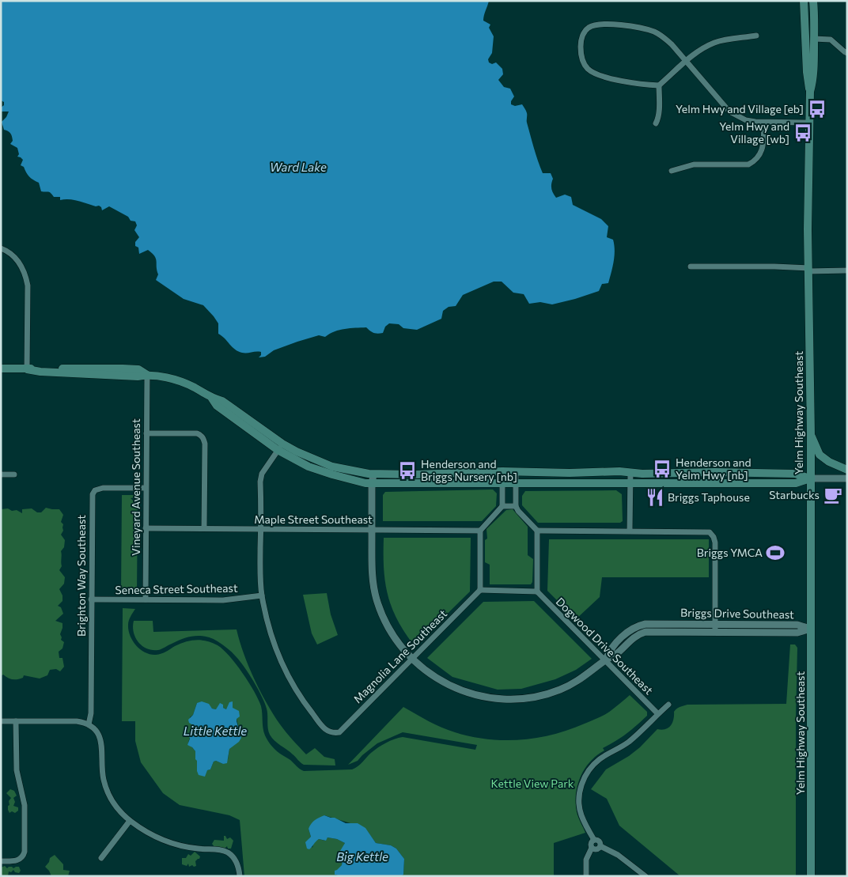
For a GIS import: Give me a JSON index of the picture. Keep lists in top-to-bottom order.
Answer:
{
  "streets": {
    "main road": ["Yelm Highway Southeast"],
    "street": [
      "Vineyard Avenue Southeast",
      "Maple Street Southeast",
      "Brighton Way Southeast",
      "Seneca Street Southeast",
      "Briggs Drive Southeast",
      "Dogwood Drive Southeast",
      "Magnolia Lane Southeast"
    ]
  },
  "crossings": [
    ["Yelm Highway Southeast", "Briggs Drive Southeast"],
    ["Vineyard Avenue Southeast", "Maple Street Southeast"],
    ["Vineyard Avenue Southeast", "Brighton Way Southeast"],
    ["Vineyard Avenue Southeast", "Seneca Street Southeast"],
    ["Maple Street Southeast", "Briggs Drive Southeast"],
    ["Brighton Way Southeast", "Seneca Street Southeast"],
    ["Seneca Street Southeast", "Magnolia Lane Southeast"],
    ["Briggs Drive Southeast", "Dogwood Drive Southeast"],
    ["Briggs Drive Southeast", "Magnolia Lane Southeast"]
  ],
  "water": ["Ward Lake", "Little Kettle", "Big Kettle"],
  "parks": ["Kettle View Park"],
  "places": {
    "bus stop": [
      "Yelm Hwy and Village [eb]",
      "Yelm Hwy and Village [wb]",
      "Henderson and Yelm Hwy [nb]",
      "Henderson and Briggs Nursery [nb]"
    ],
    "cafe": ["Starbucks"],
    "restaurant": ["Briggs Taphouse"],
    "sports": ["Briggs YMCA"]
  }
}
